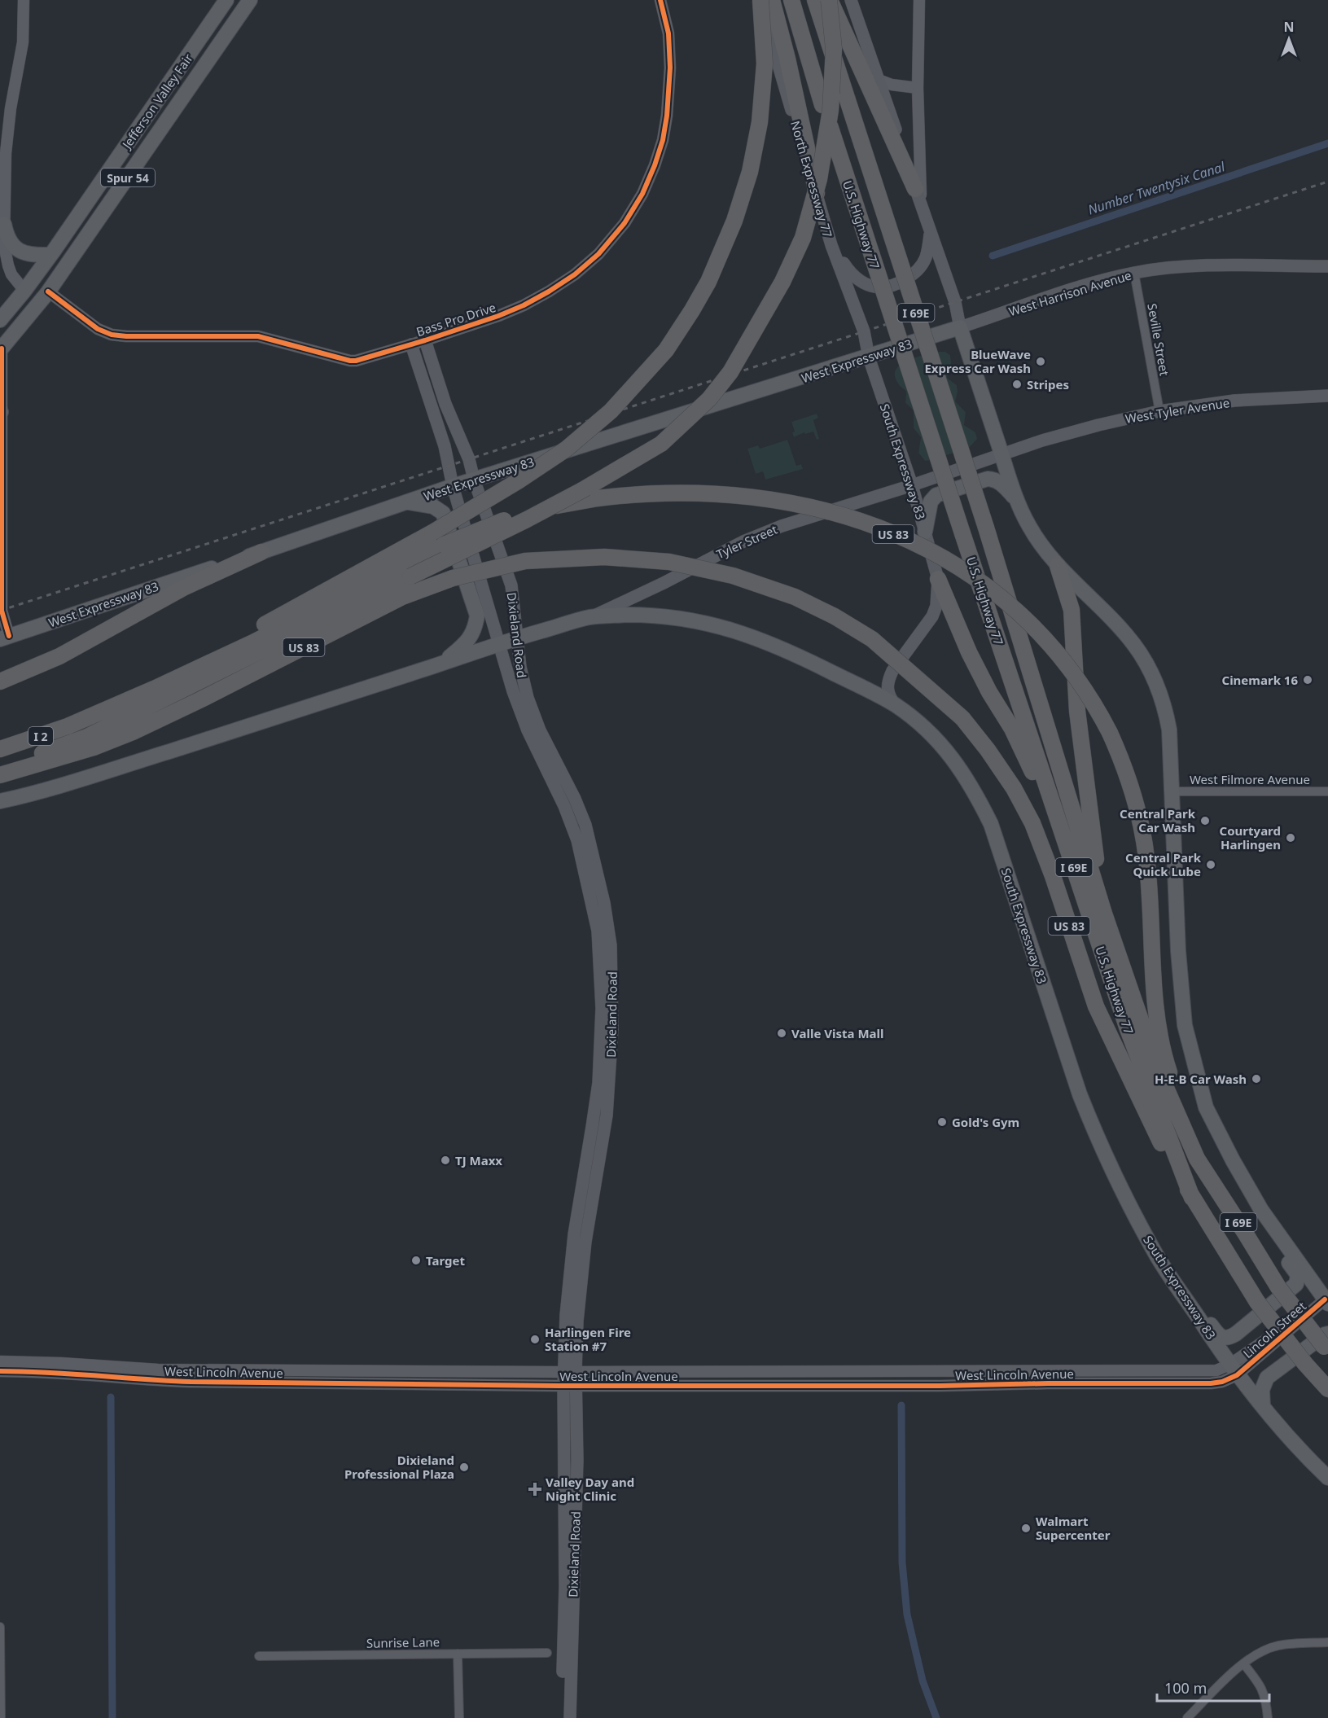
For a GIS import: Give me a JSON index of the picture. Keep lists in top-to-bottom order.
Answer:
{
  "streets": {
    "highway": [
      "U.S. Highway 77",
      "I 69E",
      "US 83",
      "I 2"
    ],
    "main road": [
      "Jefferson Valley Fair",
      "Spur 54",
      "North Expressway 77",
      "West Harrison Avenue",
      "West Expressway 83",
      "West Tyler Avenue",
      "South Expressway 83",
      "Tyler Street",
      "Dixieland Road"
    ],
    "street": [
      "Bass Pro Drive",
      "Seville Street",
      "West Filmore Avenue",
      "West Lincoln Avenue",
      "Sunrise Lane"
    ],
    "cycle path": ["Lincoln Street"]
  },
  "crossings": [
    ["Spur 54", "Bass Pro Drive"],
    ["North Expressway 77", "West Expressway 83"],
    ["North Expressway 77", "South Expressway 83"],
    ["U.S. Highway 77", "I 69E"],
    ["U.S. Highway 77", "US 83"],
    ["West Harrison Avenue", "Seville Street"],
    ["West Harrison Avenue", "West Expressway 83"],
    ["I 69E", "US 83"],
    ["Bass Pro Drive", "Dixieland Road"],
    ["Seville Street", "West Tyler Avenue"],
    ["West Expressway 83", "South Expressway 83"],
    ["West Expressway 83", "Dixieland Road"],
    ["West Tyler Avenue", "South Expressway 83"],
    ["West Tyler Avenue", "Tyler Street"],
    ["South Expressway 83", "Tyler Street"],
    ["South Expressway 83", "West Lincoln Avenue"],
    ["US 83", "I 2"],
    ["Dixieland Road", "West Lincoln Avenue"]
  ],
  "water": ["Number Twentysix Canal"],
  "places": {
    "other": [
      "BlueWave Express Car Wash",
      "Stripes",
      "Cinemark 16",
      "Central Park Car Wash",
      "Courtyard Harlingen",
      "Central Park Quick Lube",
      "Valle Vista Mall",
      "H-E-B Car Wash",
      "Gold's Gym",
      "TJ Maxx",
      "Target",
      "Harlingen Fire Station #7",
      "Dixieland Professional Plaza",
      "Walmart Supercenter"
    ],
    "health": ["Valley Day and Night Clinic"]
  },
  "scale_bar": "100 m",
  "north": "top"
}
